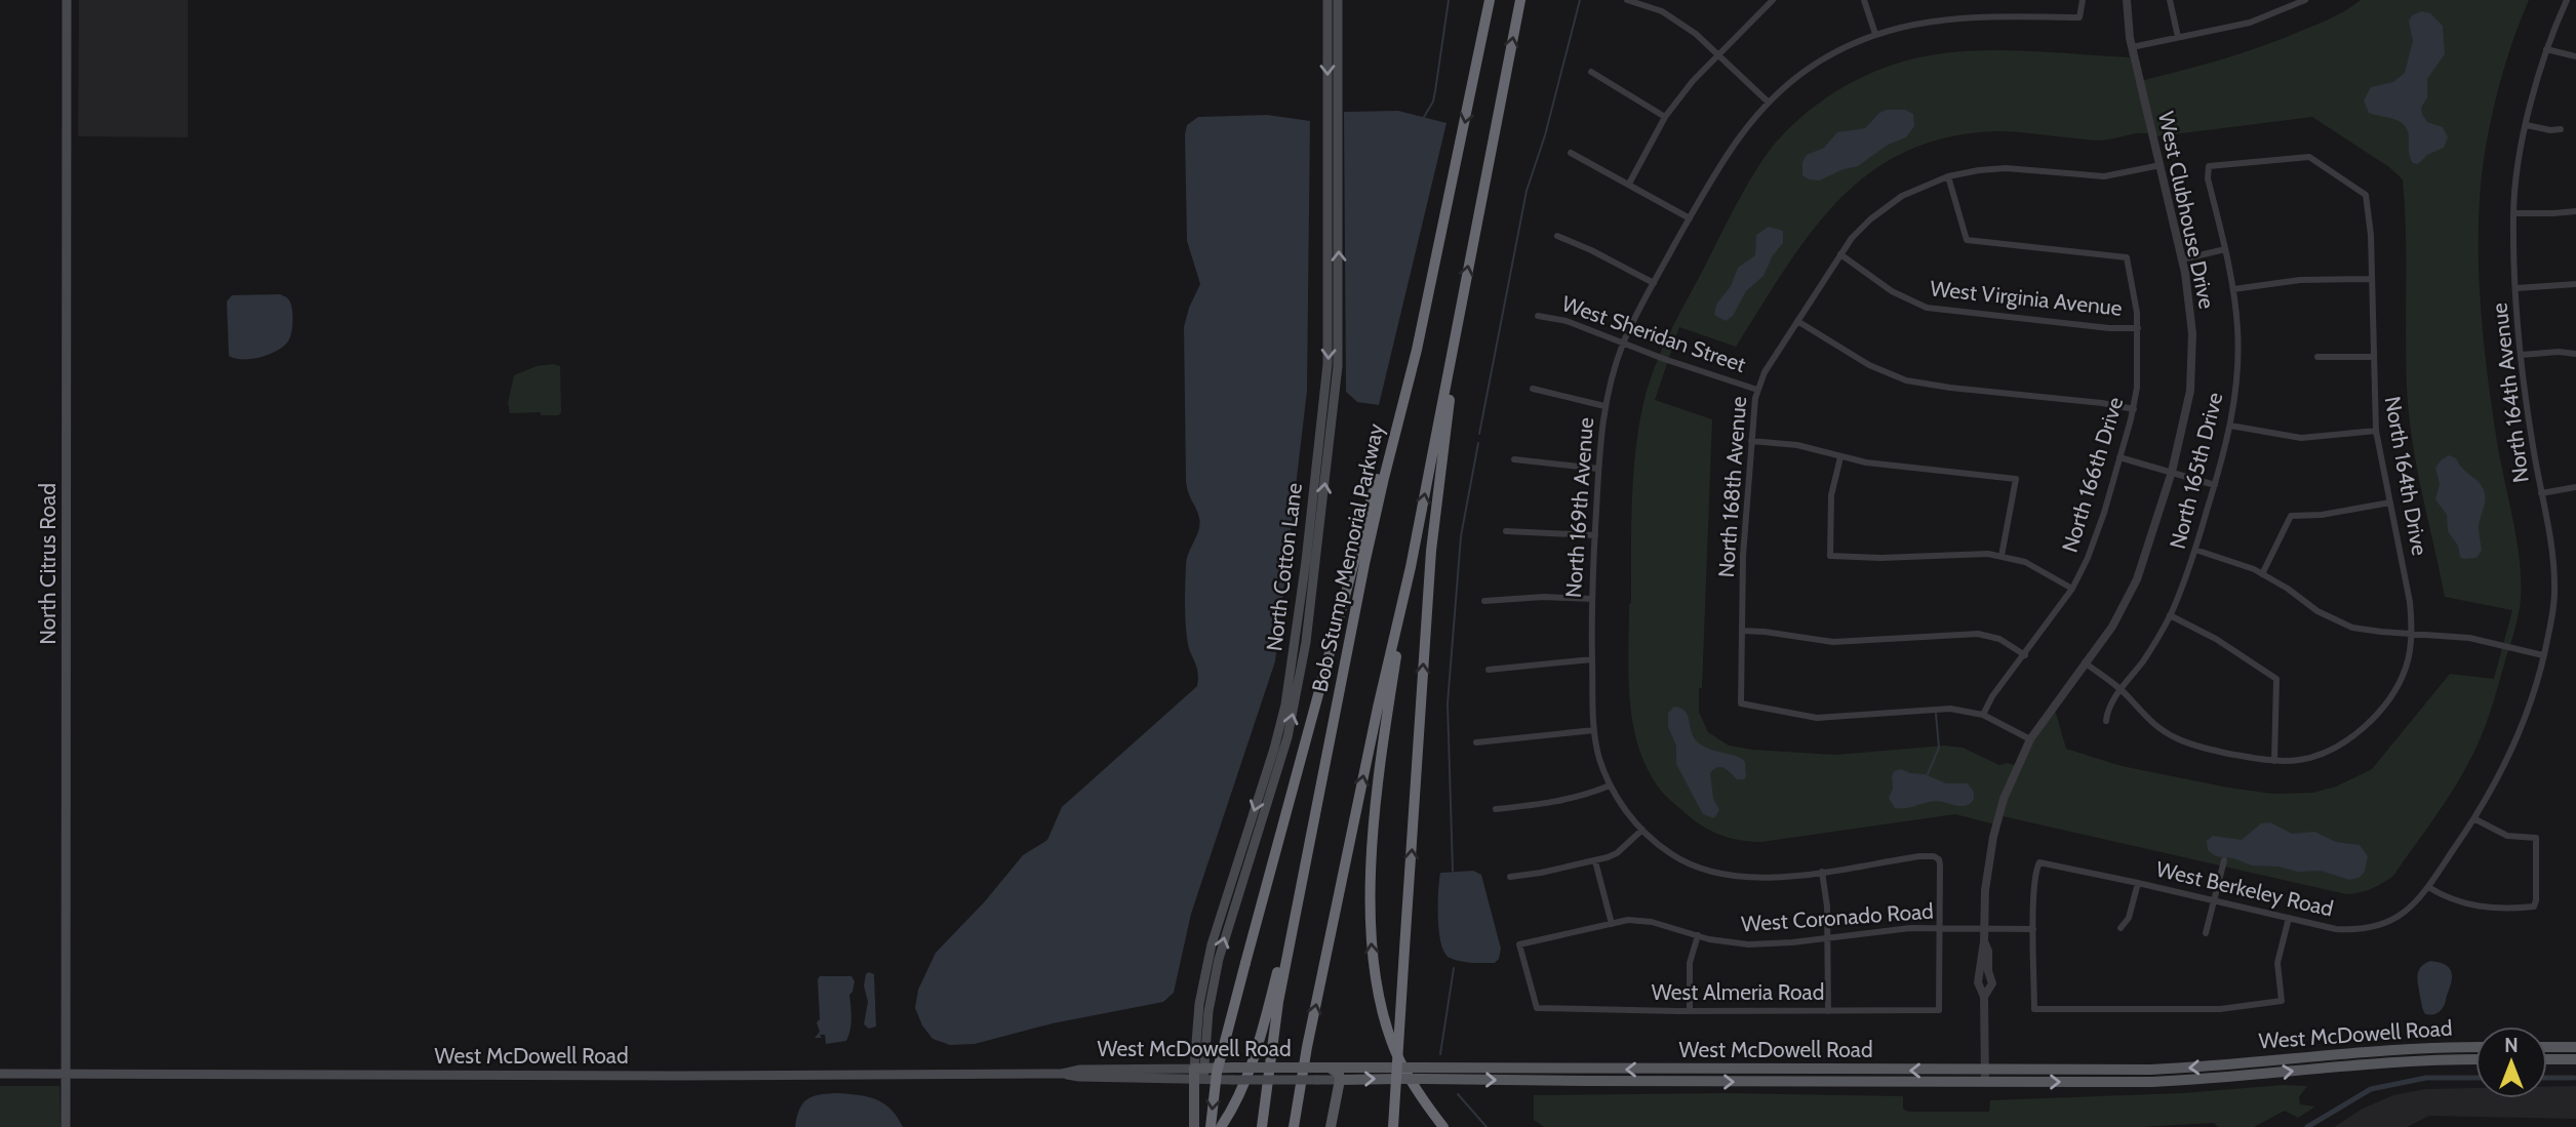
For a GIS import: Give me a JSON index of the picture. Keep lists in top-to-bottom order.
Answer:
{
  "streets": {
    "highway": ["Bob Stump Memorial Parkway"],
    "main road": ["North Citrus Road", "North Cotton Lane", "West McDowell Road"],
    "street": [
      "West Clubhouse Drive",
      "West Virginia Avenue",
      "West Sheridan Street",
      "North 164th Avenue",
      "North 165th Drive",
      "North 166th Drive",
      "North 164th Drive",
      "North 168th Avenue",
      "North 169th Avenue",
      "West Berkeley Road",
      "West Coronado Road",
      "West Almeria Road"
    ]
  },
  "crossings": [
    ["West Clubhouse Drive", "North 164th Drive"],
    ["West Clubhouse Drive", "North 168th Avenue"],
    ["West Clubhouse Drive", "West Coronado Road"],
    ["West Clubhouse Drive", "West McDowell Road"],
    ["West Virginia Avenue", "North 166th Drive"],
    ["West Virginia Avenue", "North 168th Avenue"],
    ["West Sheridan Street", "North 168th Avenue"],
    ["West Sheridan Street", "North 169th Avenue"],
    ["North 164th Avenue", "West Berkeley Road"],
    ["North 165th Drive", "North 164th Drive"],
    ["North 166th Drive", "North 168th Avenue"],
    ["North Citrus Road", "West McDowell Road"],
    ["North Cotton Lane", "West McDowell Road"],
    ["West Berkeley Road", "West Coronado Road"],
    ["West Coronado Road", "West Almeria Road"]
  ],
  "north": "top"
}
